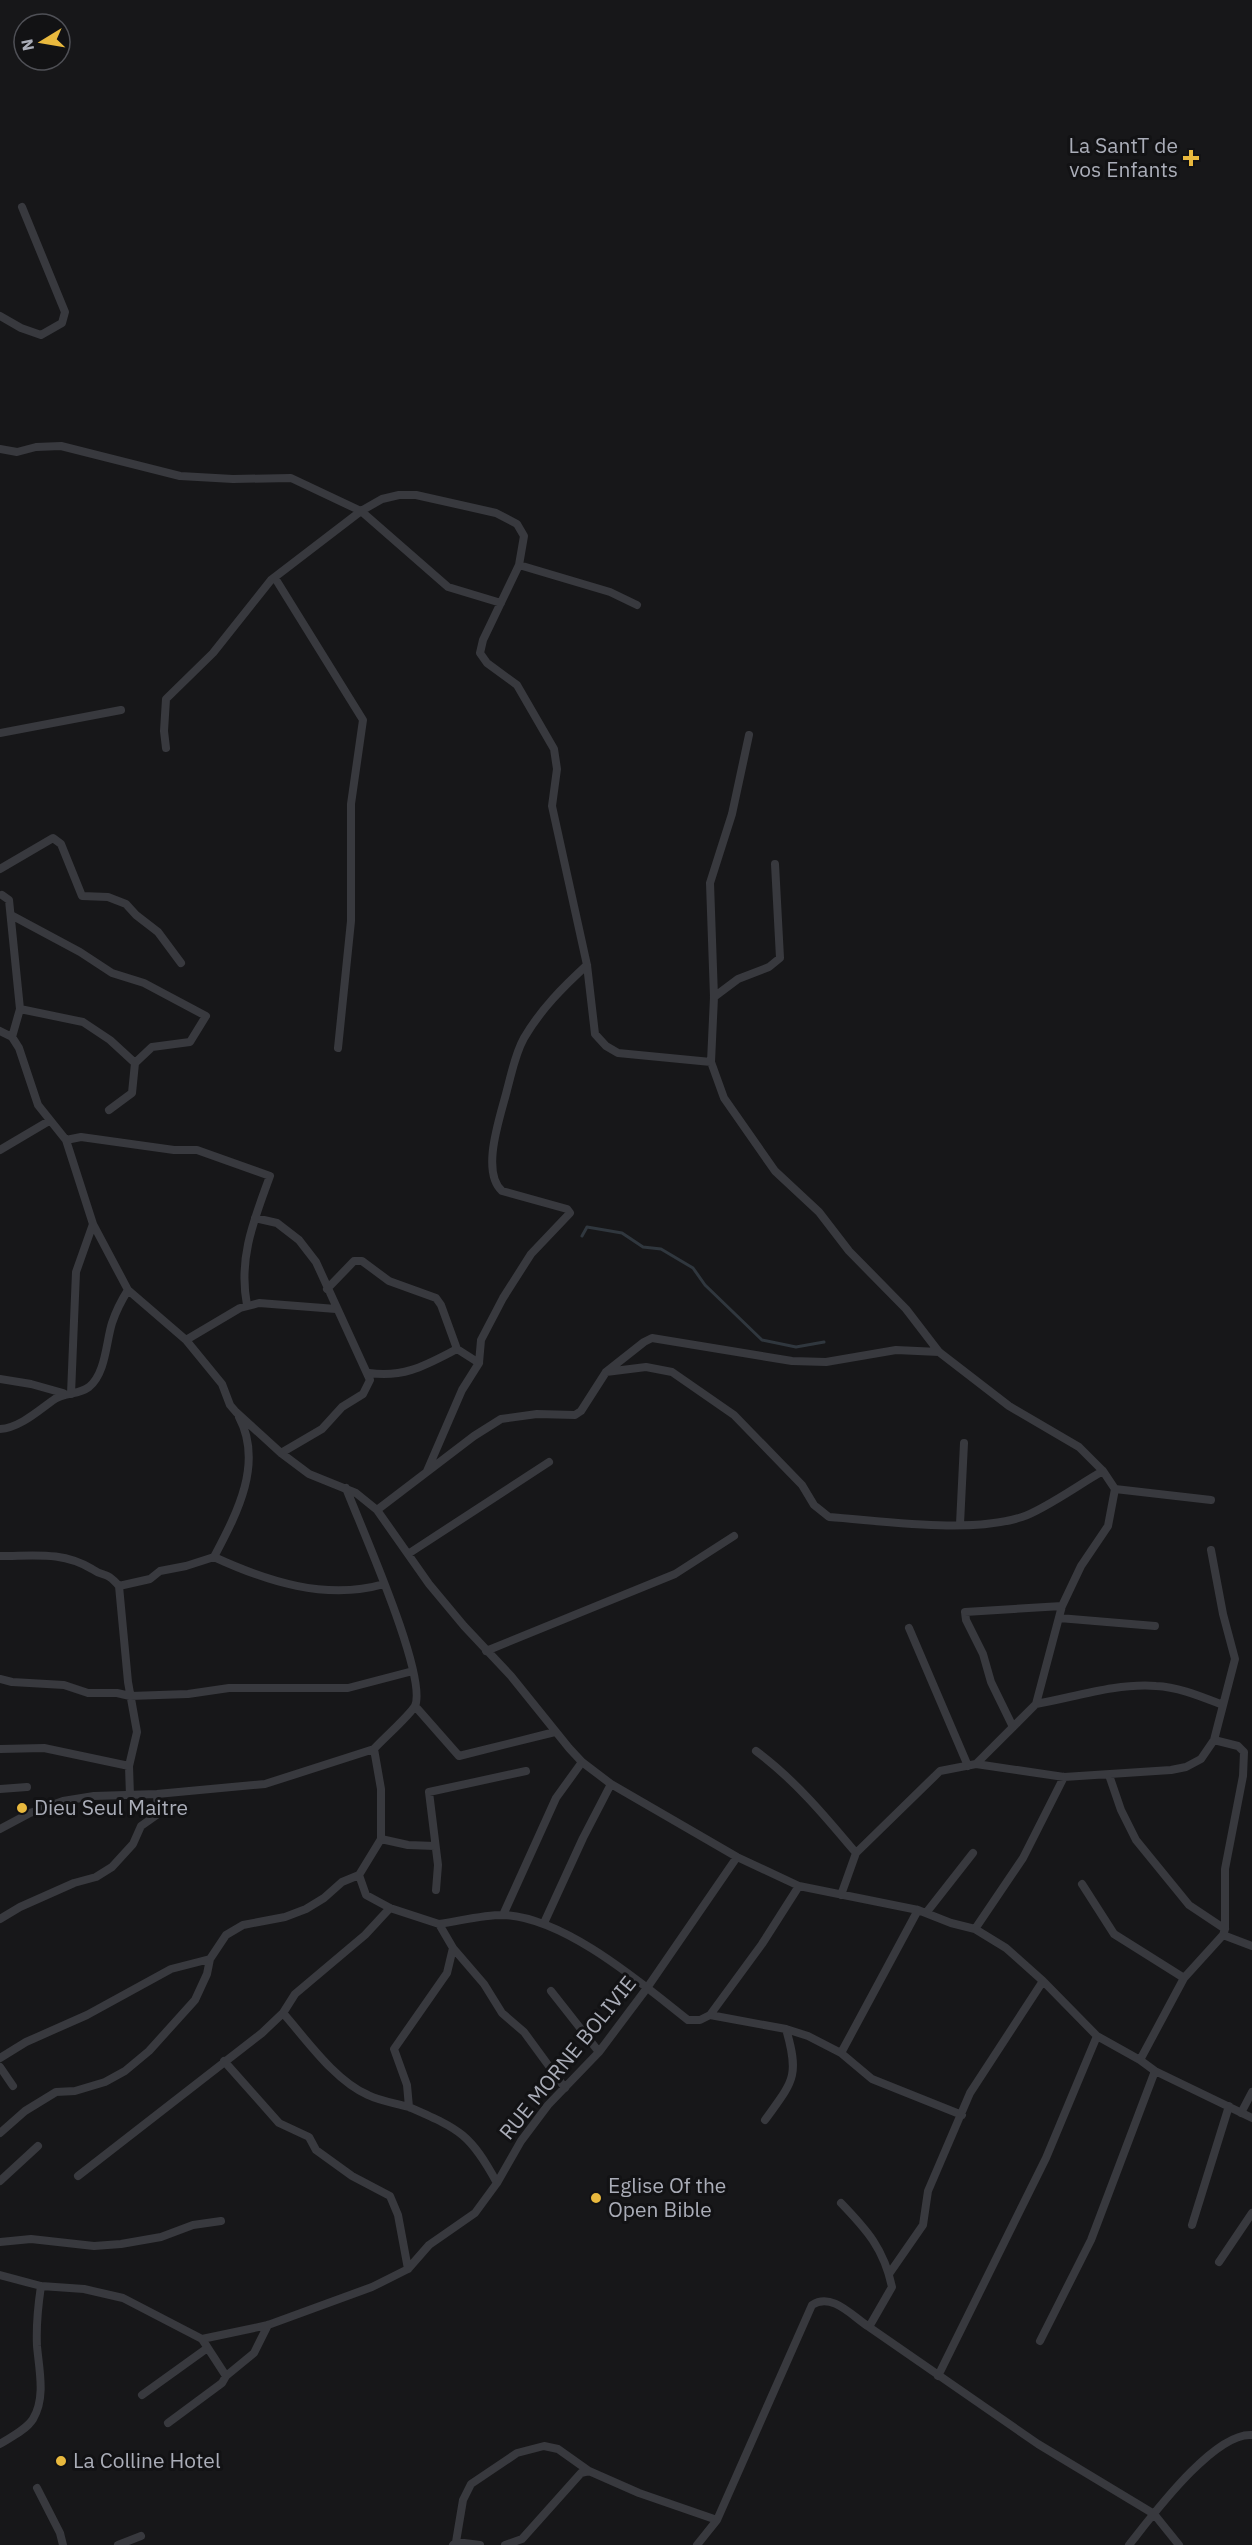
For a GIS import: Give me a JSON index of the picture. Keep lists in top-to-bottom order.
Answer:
{
  "streets": {
    "street": ["RUE MORNE BOLIVIE"]
  },
  "places": {
    "health": ["La SantT de vos Enfants"],
    "other": ["Dieu Seul Maitre", "Eglise Of the Open Bible", "La Colline Hotel"]
  },
  "north": "left"
}
